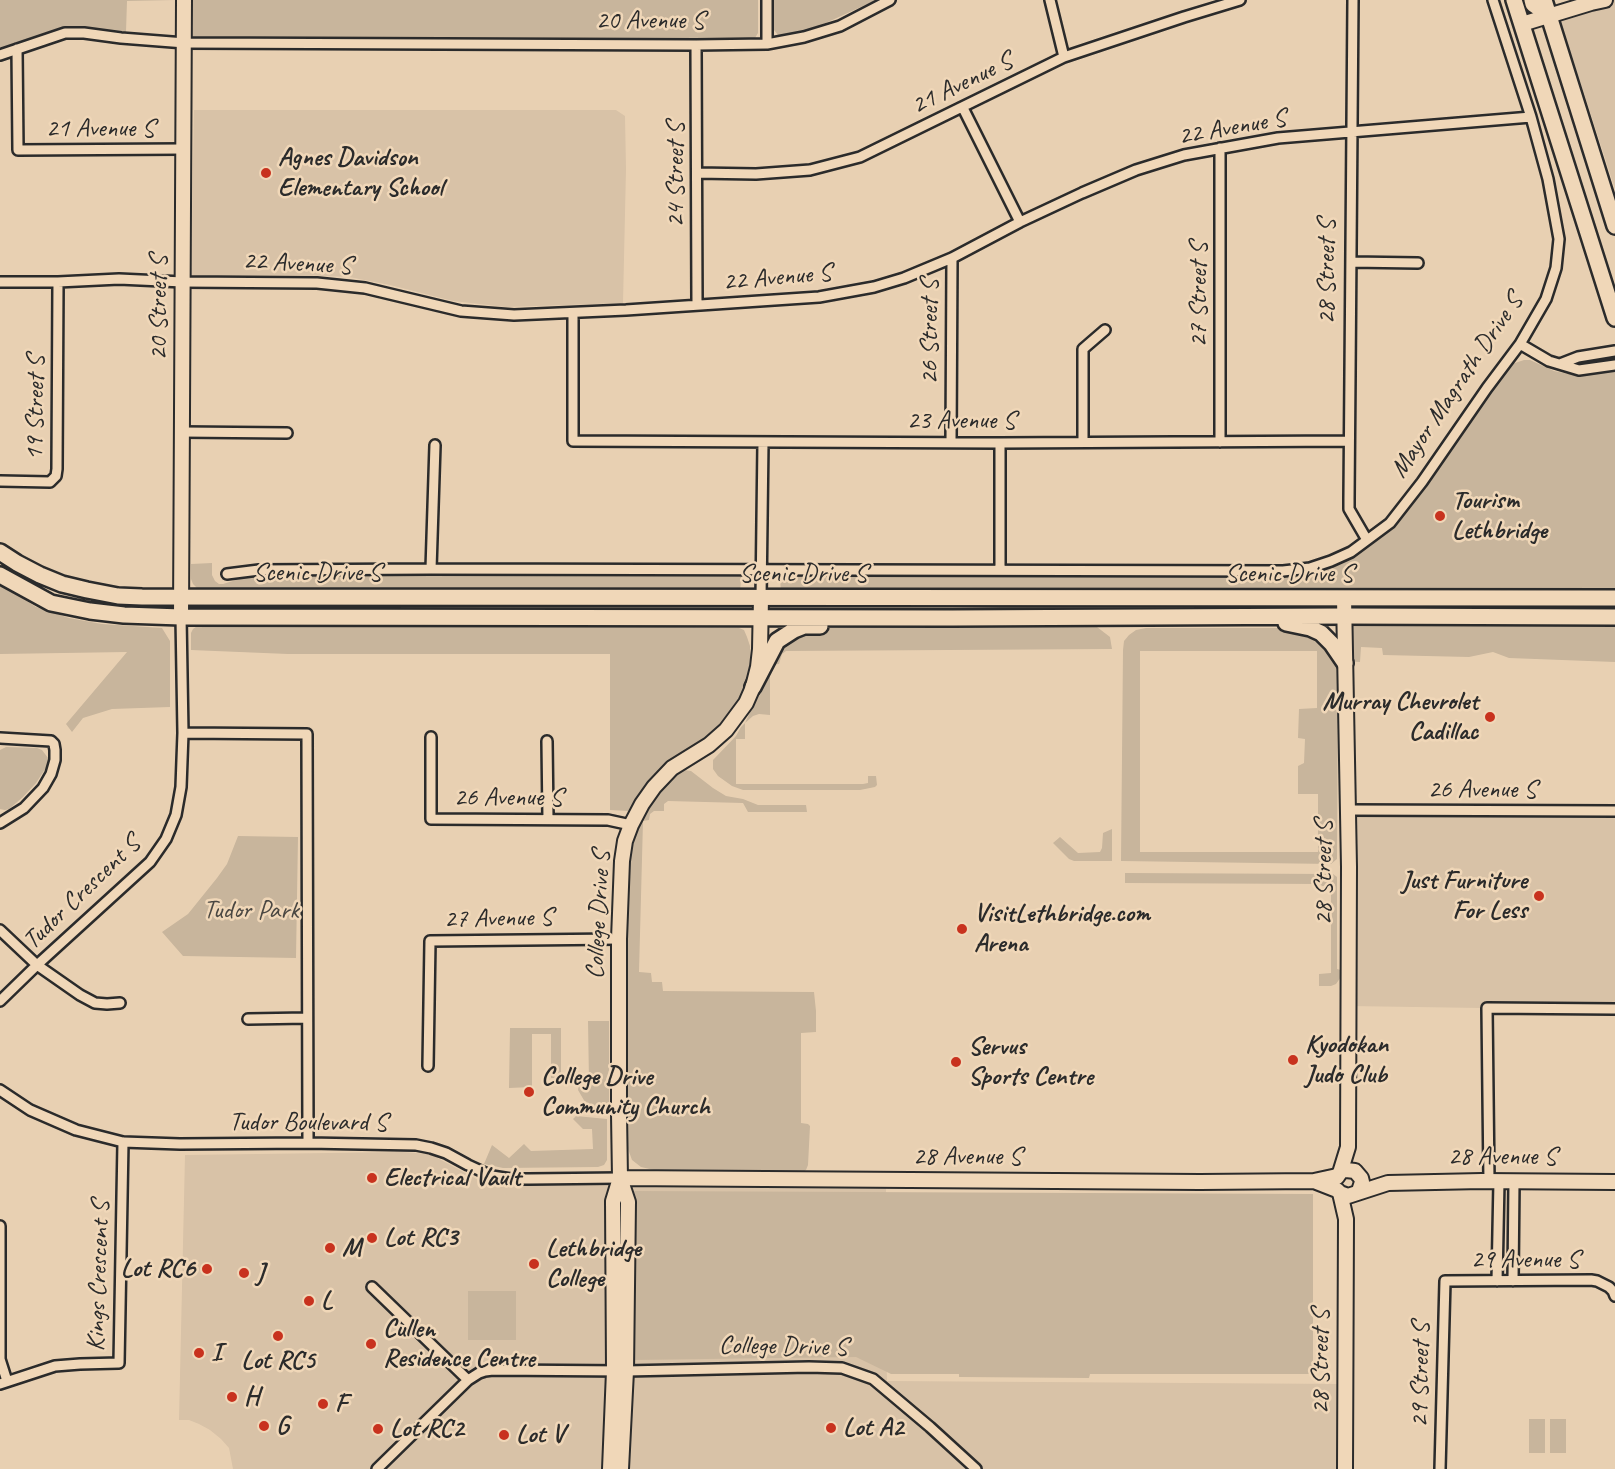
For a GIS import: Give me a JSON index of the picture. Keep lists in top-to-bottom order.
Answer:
{
  "streets": {
    "main road": ["Scenic Drive S"],
    "street": [
      "20 Avenue S",
      "21 Avenue S",
      "22 Avenue S",
      "24 Street S",
      "28 Street S",
      "27 Street S",
      "20 Street S",
      "26 Street S",
      "Mayor Magrath Drive S",
      "19 Street S",
      "23 Avenue S",
      "26 Avenue S",
      "Tudor Crescent S",
      "College Drive S",
      "27 Avenue S",
      "Tudor Boulevard S",
      "28 Avenue S",
      "29 Avenue S",
      "Kings Crescent S",
      "29 Street S"
    ]
  },
  "crossings": [
    ["20 Avenue S", "21 Avenue S"],
    ["20 Avenue S", "24 Street S"],
    ["20 Avenue S", "20 Street S"],
    ["21 Avenue S", "24 Street S"],
    ["21 Avenue S", "20 Street S"],
    ["22 Avenue S", "24 Street S"],
    ["22 Avenue S", "28 Street S"],
    ["22 Avenue S", "27 Street S"],
    ["22 Avenue S", "20 Street S"],
    ["22 Avenue S", "26 Street S"],
    ["22 Avenue S", "Mayor Magrath Drive S"],
    ["22 Avenue S", "19 Street S"],
    ["22 Avenue S", "23 Avenue S"],
    ["28 Street S", "Mayor Magrath Drive S"],
    ["28 Street S", "23 Avenue S"],
    ["28 Street S", "Scenic Drive S"],
    ["28 Street S", "26 Avenue S"],
    ["28 Street S", "28 Avenue S"],
    ["27 Street S", "23 Avenue S"],
    ["20 Street S", "Scenic Drive S"],
    ["20 Street S", "Tudor Crescent S"],
    ["26 Street S", "23 Avenue S"],
    ["Mayor Magrath Drive S", "Scenic Drive S"],
    ["Scenic Drive S", "Tudor Crescent S"],
    ["Scenic Drive S", "College Drive S"],
    ["26 Avenue S", "College Drive S"],
    ["College Drive S", "27 Avenue S"],
    ["College Drive S", "Tudor Boulevard S"],
    ["College Drive S", "28 Avenue S"],
    ["Tudor Boulevard S", "28 Avenue S"],
    ["Tudor Boulevard S", "Kings Crescent S"],
    ["29 Avenue S", "29 Street S"]
  ],
  "parks": ["Tudor Park"],
  "places": [
    "Agnes Davidson Elementary School",
    "Tourism Lethbridge",
    "Murray Chevrolet Cadillac",
    "Just Furniture For Less",
    "VisitLethbridge.com Arena",
    "Kyodokan Judo Club",
    "Servus Sports Centre",
    "College Drive Community Church",
    "Electrical Vault",
    "Lot RC3",
    "M",
    "Lethbridge College",
    "Lot RC6",
    "J",
    "L",
    "Lot RC5",
    "Cullen Residence Centre",
    "I",
    "H",
    "F",
    "G",
    "Lot A2",
    "Lot RC2",
    "Lot V"
  ]
}
